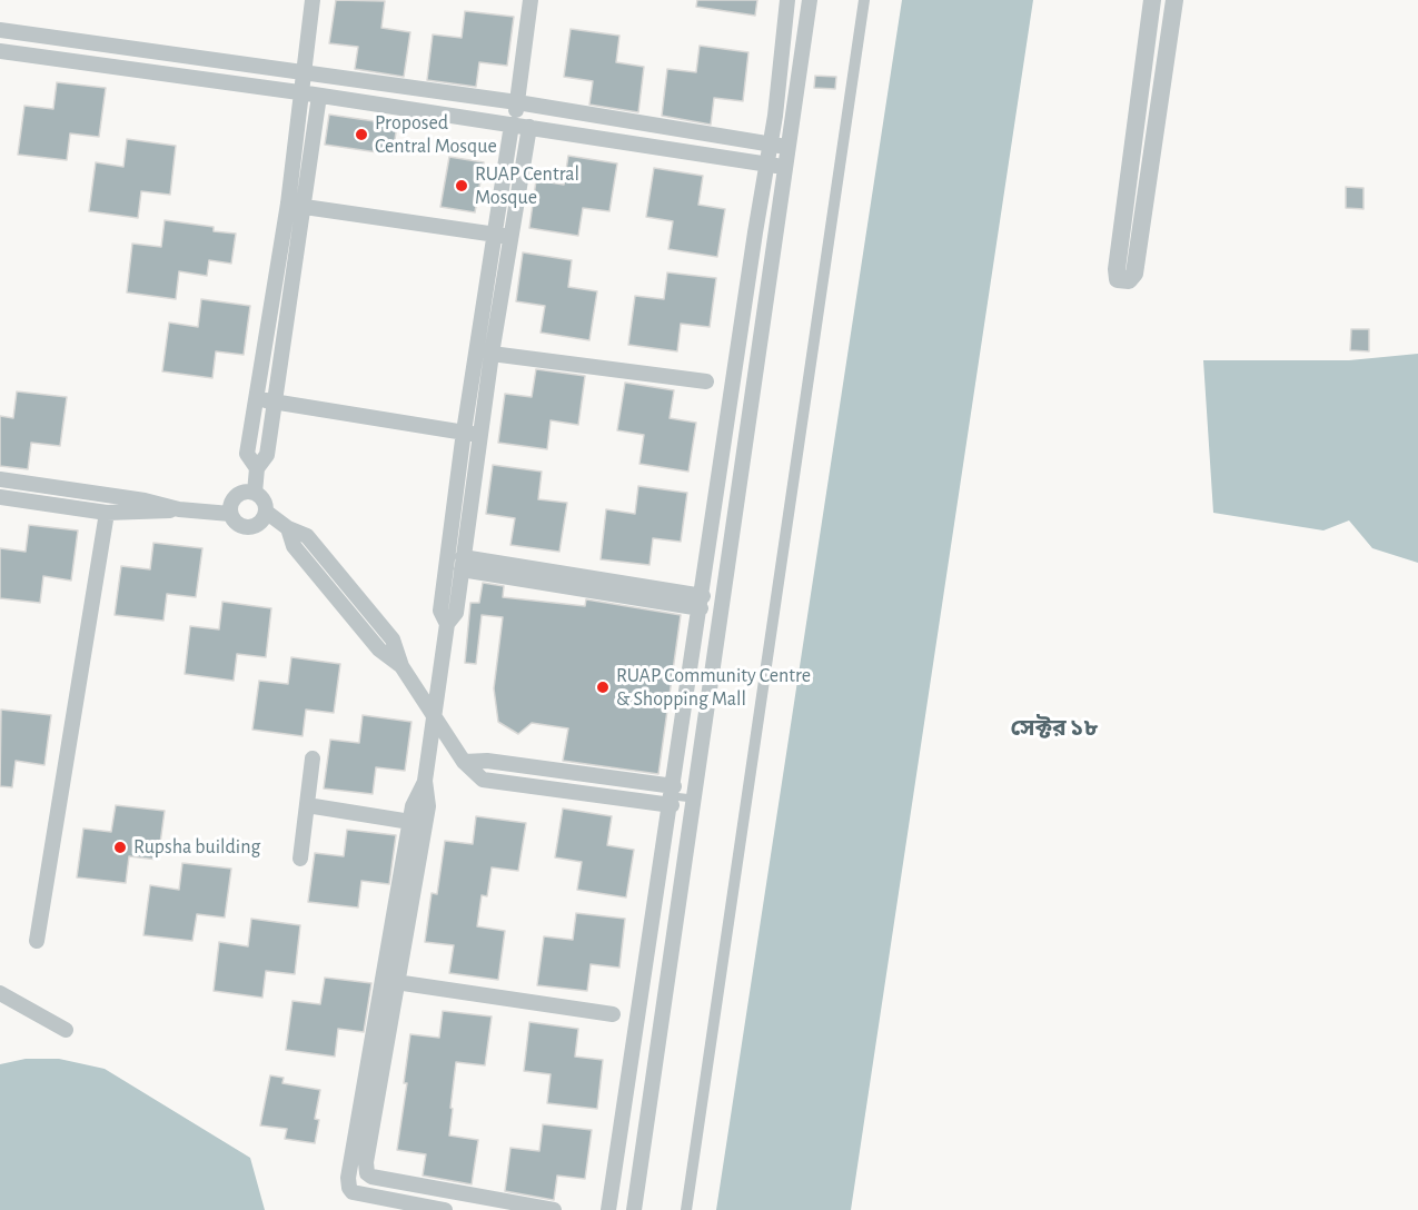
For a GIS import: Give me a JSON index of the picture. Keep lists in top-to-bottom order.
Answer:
{
  "districts": ["সেক্টর ১৮"],
  "places": [
    "Proposed Central Mosque",
    "RUAP Central Mosque",
    "RUAP Community Centre & Shopping Mall",
    "Rupsha building"
  ]
}
